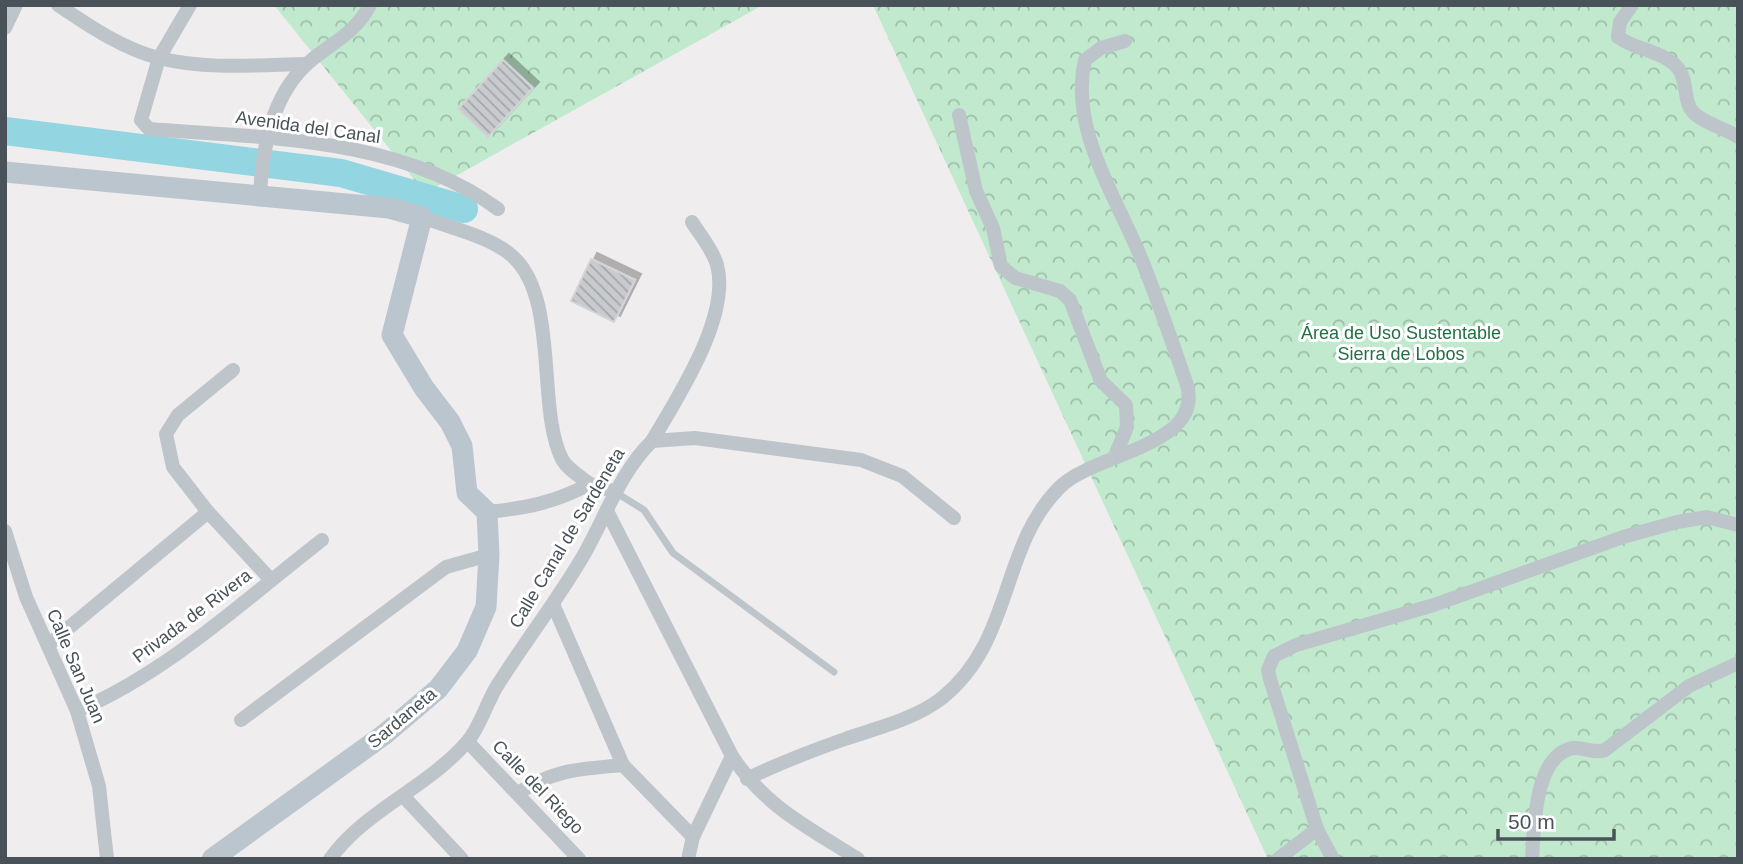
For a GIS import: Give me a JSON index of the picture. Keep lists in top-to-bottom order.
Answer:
{
  "streets": {
    "street": [
      "Avenida del Canal",
      "Calle Canal de Sardeneta",
      "Privada de Rivera",
      "Calle San Juan",
      "Sardaneta",
      "Calle del Riego"
    ]
  },
  "crossings": [
    ["Calle Canal de Sardeneta", "Calle del Riego"],
    ["Privada de Rivera", "Calle San Juan"]
  ],
  "parks": ["Área de Uso Sustentable Sierra de Lobos"],
  "scale_bar": "50 m"
}
